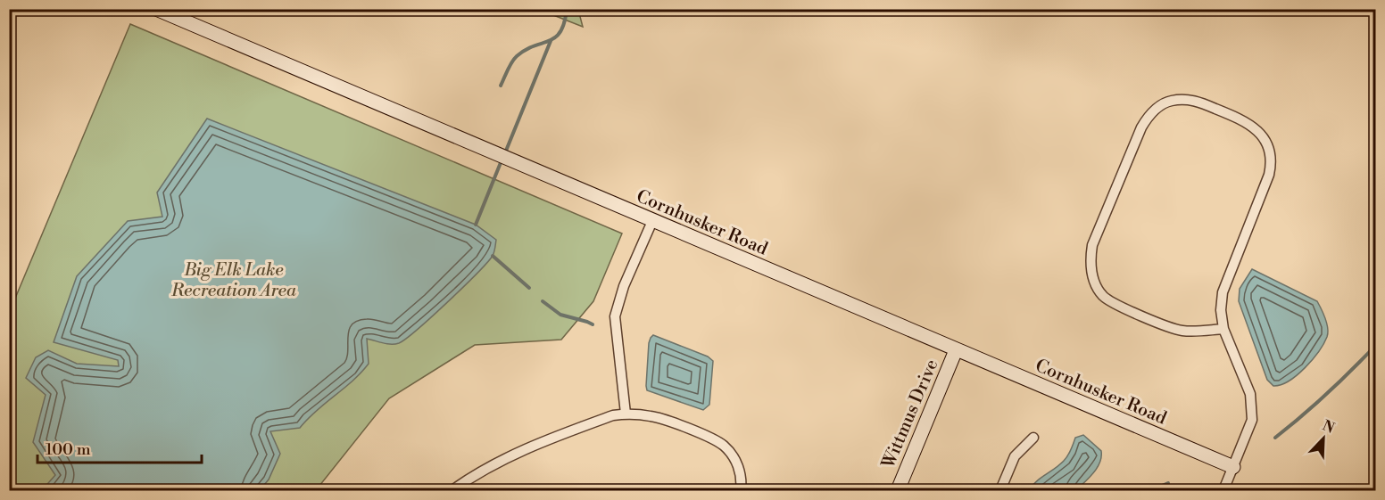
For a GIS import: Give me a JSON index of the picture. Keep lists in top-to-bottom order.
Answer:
{
  "streets": {
    "street": ["Cornhusker Road", "Wittmus Drive"]
  },
  "crossings": [
    ["Cornhusker Road", "Wittmus Drive"]
  ],
  "parks": ["Big Elk Lake Recreation Area"],
  "scale_bar": "100 m",
  "north": "top right"
}
